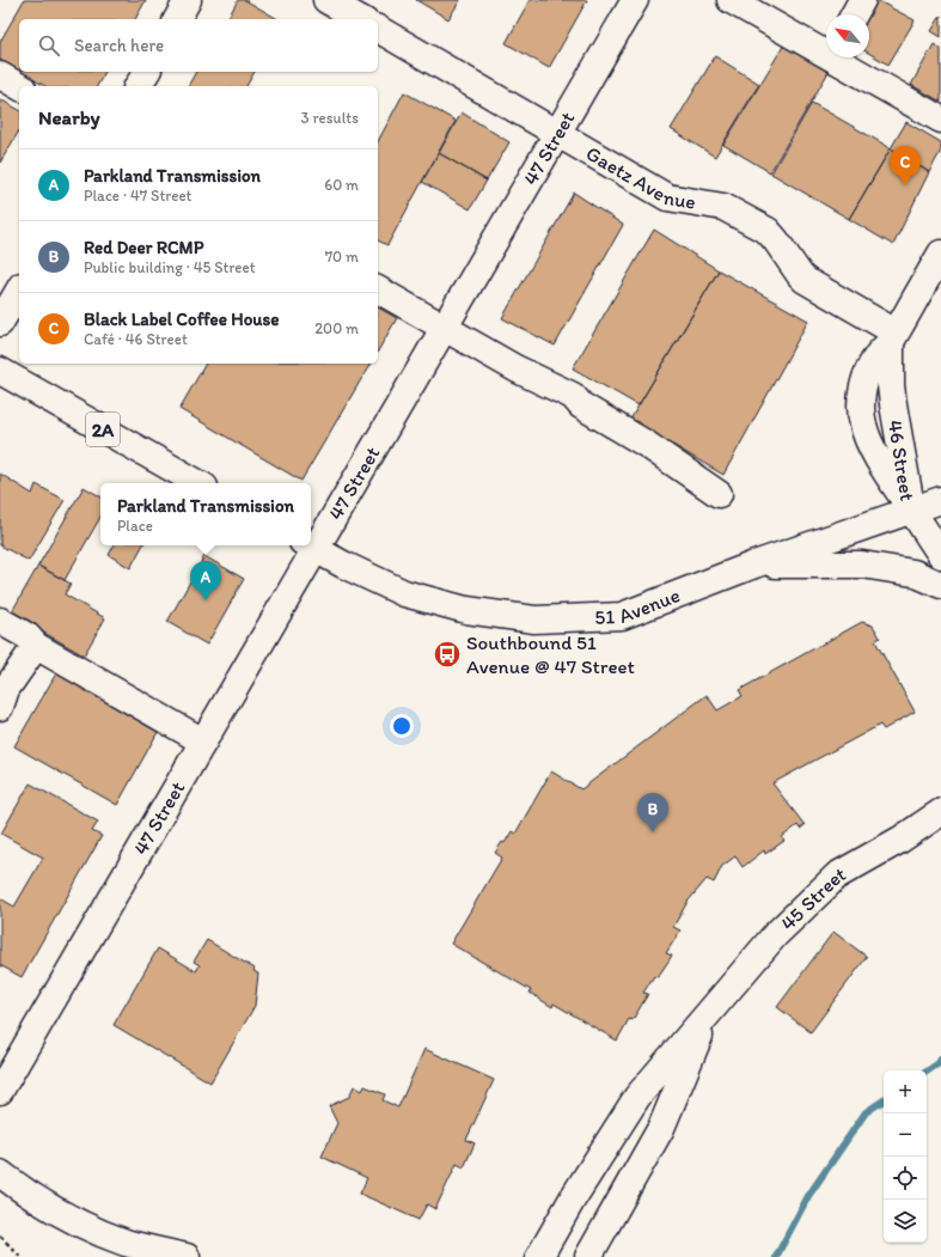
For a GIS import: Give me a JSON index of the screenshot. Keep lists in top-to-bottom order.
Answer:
{
  "streets": {
    "street": [
      "47 Street",
      "Gaetz Avenue",
      "2A",
      "46 Street",
      "51 Avenue",
      "45 Street"
    ]
  },
  "crossings": [
    ["47 Street", "Gaetz Avenue"],
    ["47 Street", "51 Avenue"],
    ["Gaetz Avenue", "46 Street"],
    ["46 Street", "51 Avenue"]
  ],
  "places": {
    "bus stop": ["Southbound 51 Avenue @ 47 Street"]
  },
  "north": "top left",
  "page": {
    "search": "Search here",
    "heading": ["Nearby", "3 results"],
    "pins": ["C", "A", "B"],
    "list": [
      {
        "mark": "A",
        "name": "Parkland Transmission",
        "note": "Place · 47 Street",
        "value": "60 m"
      },
      {
        "mark": "B",
        "name": "Red Deer RCMP",
        "note": "Public building · 45 Street",
        "value": "70 m"
      },
      {
        "mark": "C",
        "name": "Black Label Coffee House",
        "note": "Café · 46 Street",
        "value": "200 m"
      }
    ],
    "popup": ["Parkland Transmission", "Place"],
    "map_buttons": ["+", "−"]
  }
}
